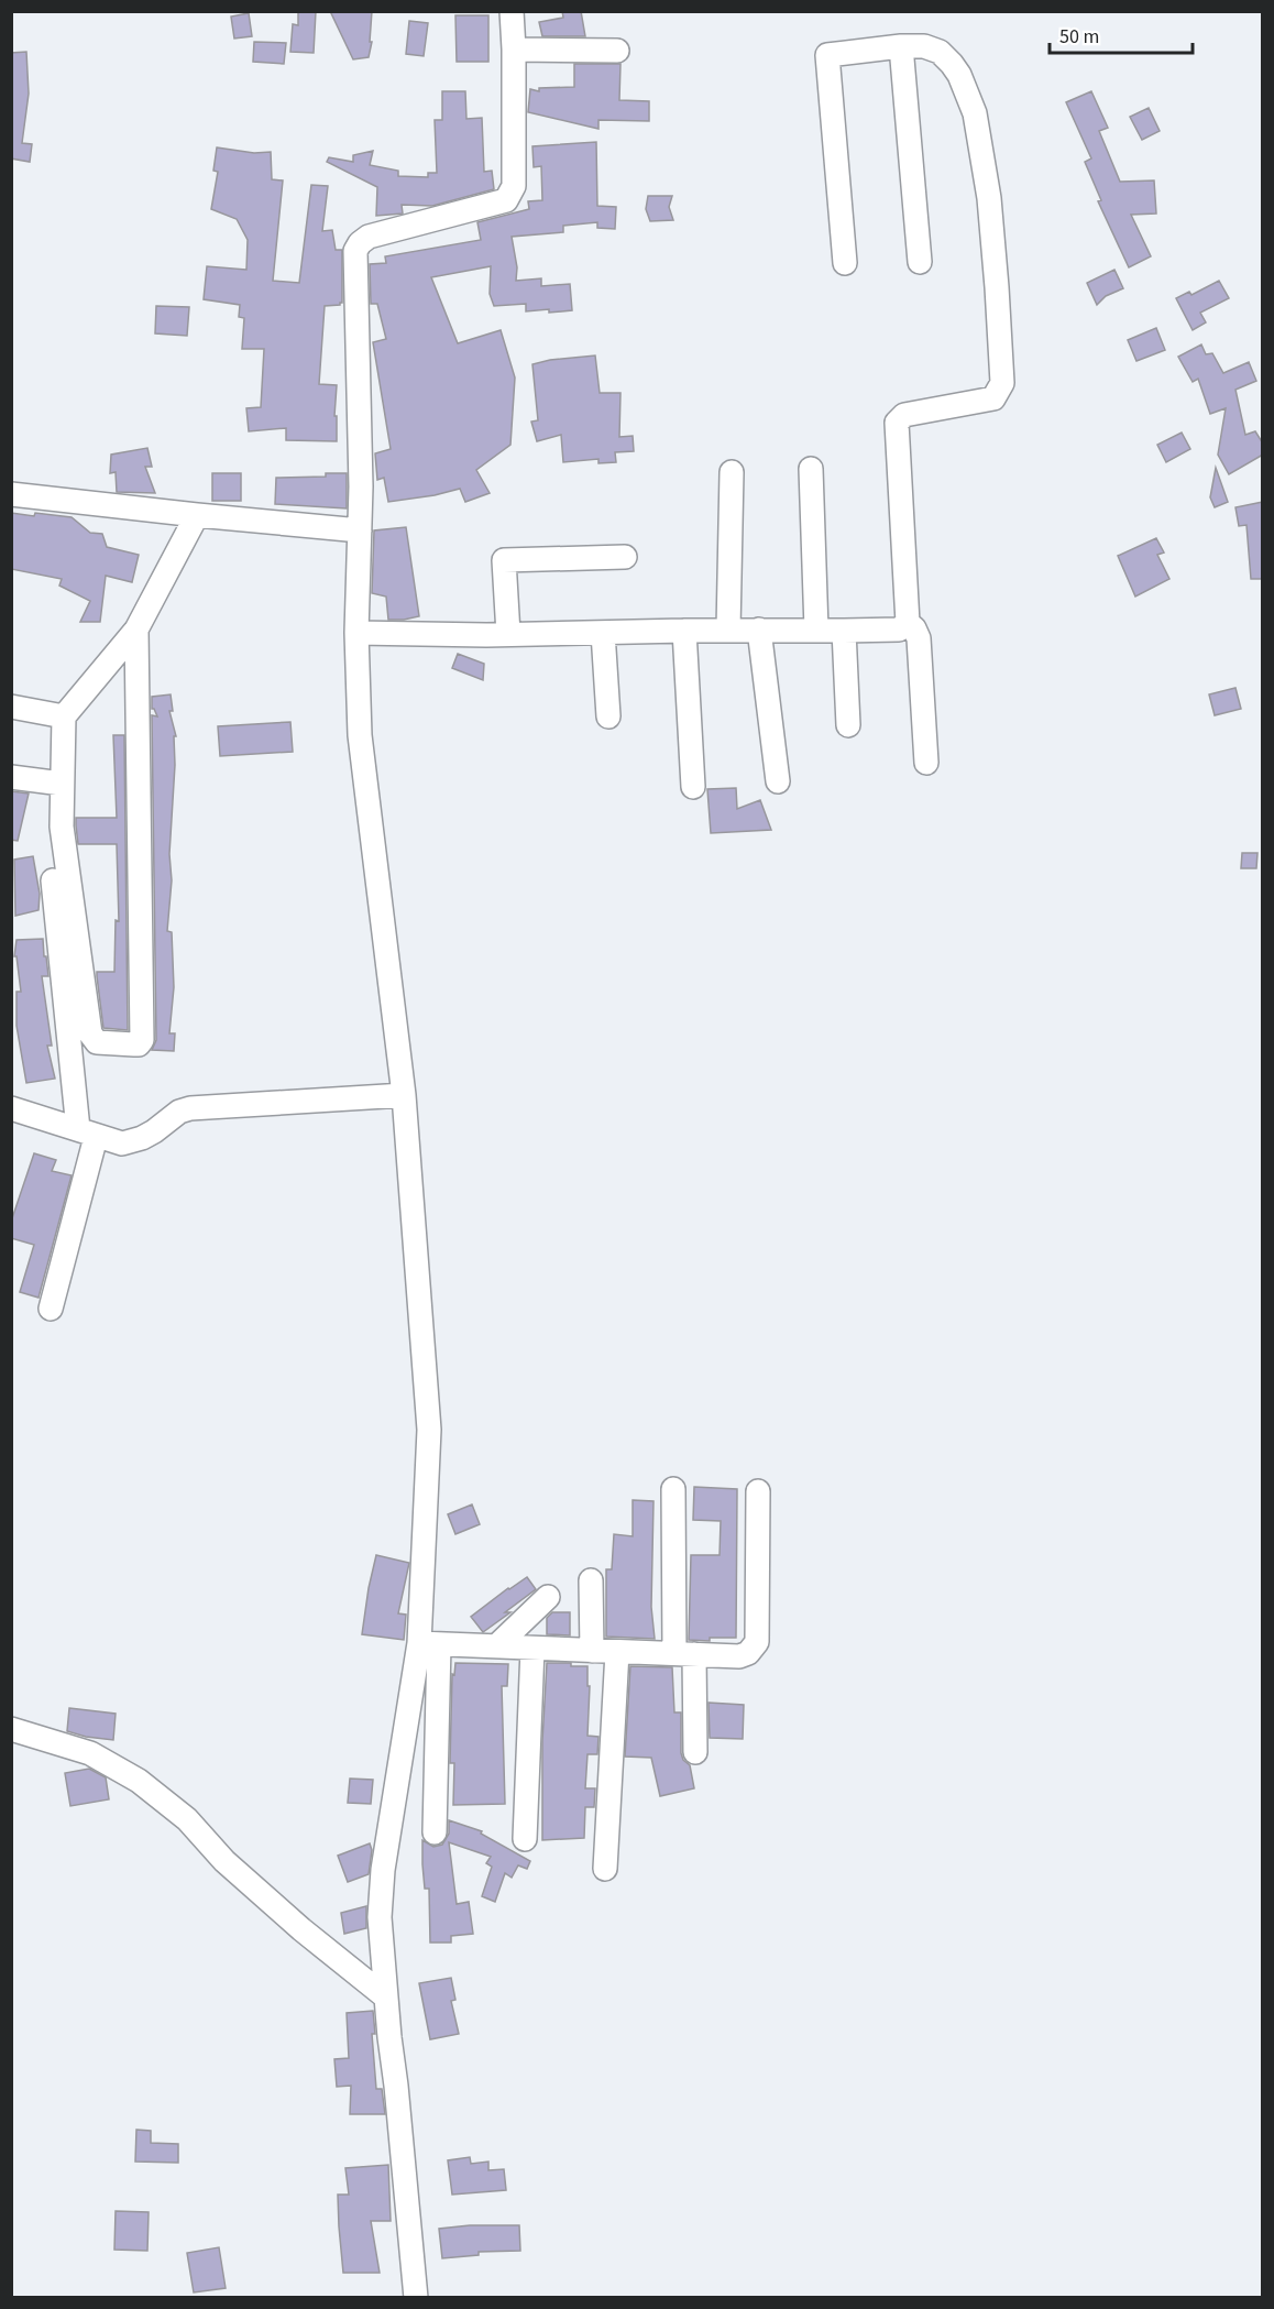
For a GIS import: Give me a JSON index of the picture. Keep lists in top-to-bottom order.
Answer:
{
  "scale_bar": "50 m"
}
